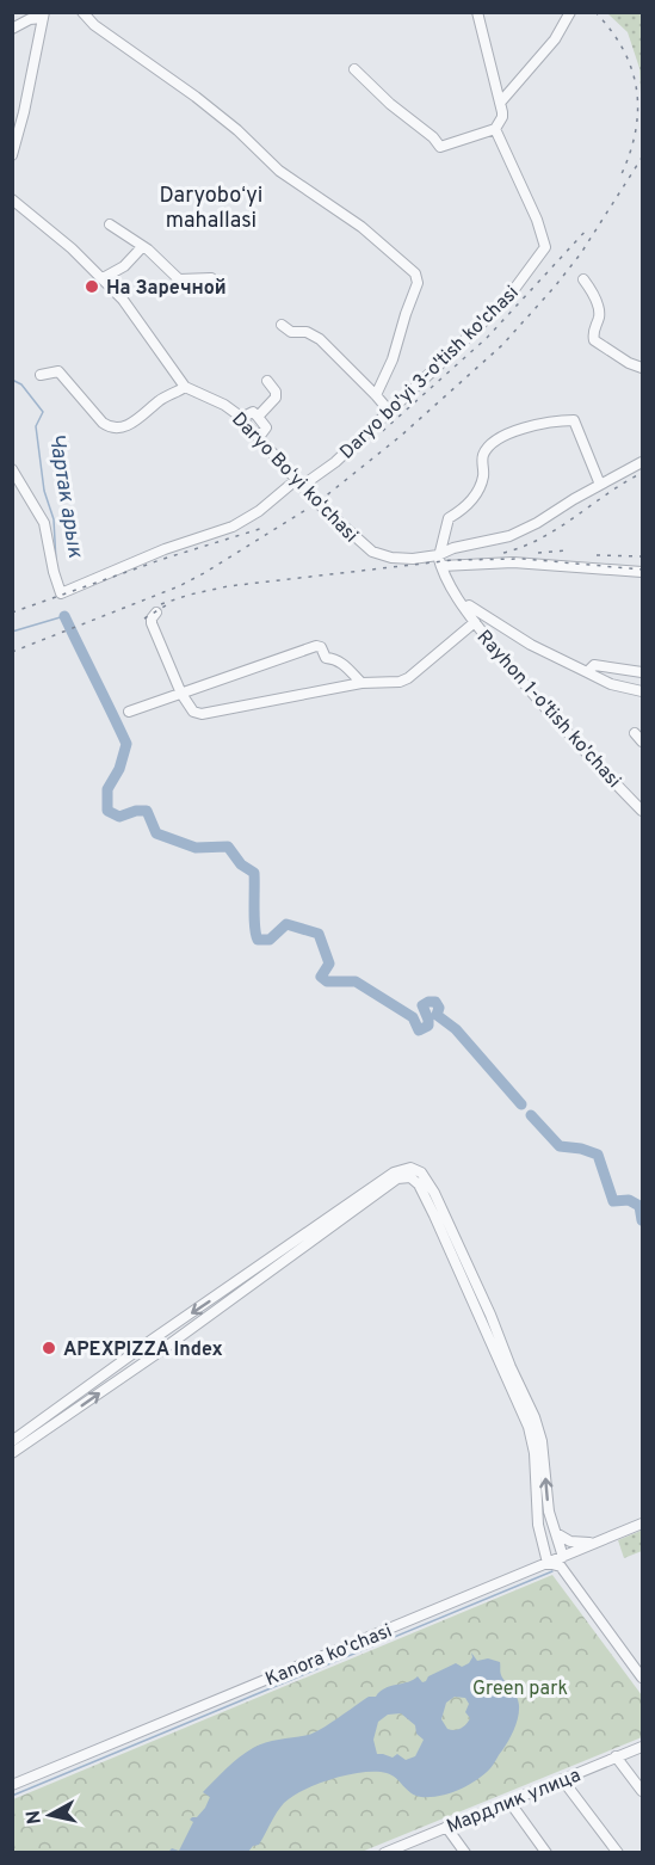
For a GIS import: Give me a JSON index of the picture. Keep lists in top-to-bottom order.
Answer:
{
  "streets": {
    "street": [
      "Daryo bo'yi 3-o'tish ko'chasi",
      "Daryo Boʻyi koʻchasi",
      "Rayhon 1-o'tish ko'chasi",
      "Kanora ko'chasi",
      "Мардлик улица"
    ]
  },
  "crossings": [
    ["Daryo bo'yi 3-o'tish ko'chasi", "Daryo Boʻyi koʻchasi"],
    ["Daryo Boʻyi koʻchasi", "Rayhon 1-o'tish ko'chasi"]
  ],
  "districts": ["Daryoboʻyi mahallasi"],
  "water": ["Чартак арык"],
  "parks": ["Green park"],
  "places": ["На Заречной", "APEXPIZZA Index"],
  "north": "left"
}
